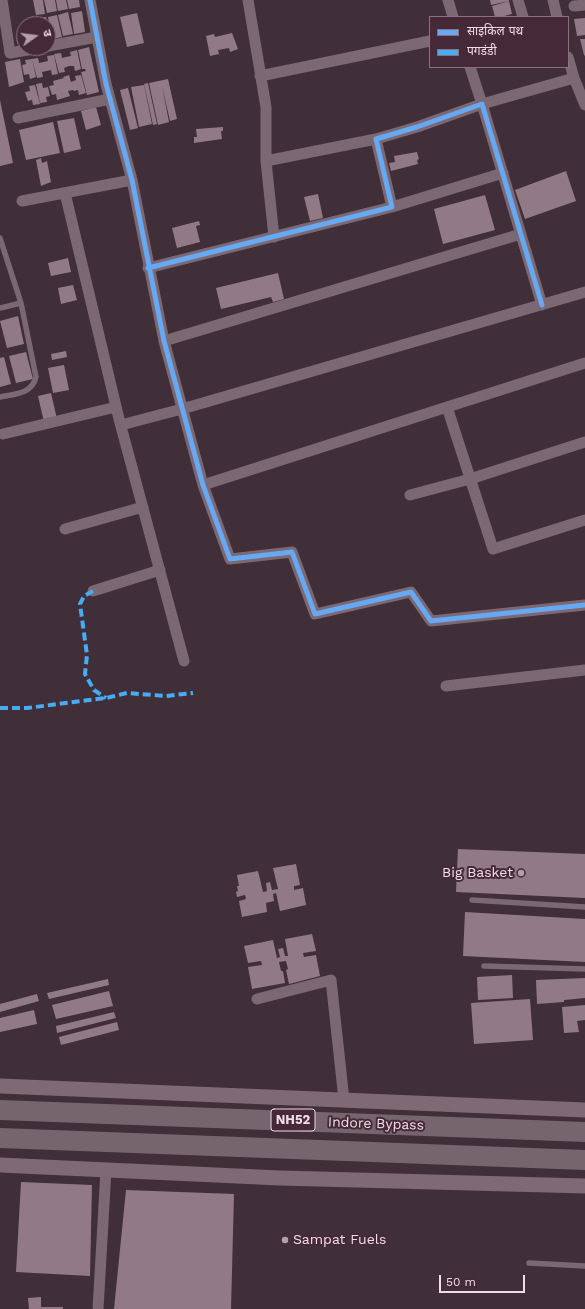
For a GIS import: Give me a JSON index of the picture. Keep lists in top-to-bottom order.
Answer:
{
  "streets": {
    "highway": ["NH52", "Indore Bypass"]
  },
  "places": ["Big Basket", "Sampat Fuels"],
  "legend": ["साइकिल पथ", "पगडंडी"],
  "scale_bar": "50 m",
  "north": "right"
}
